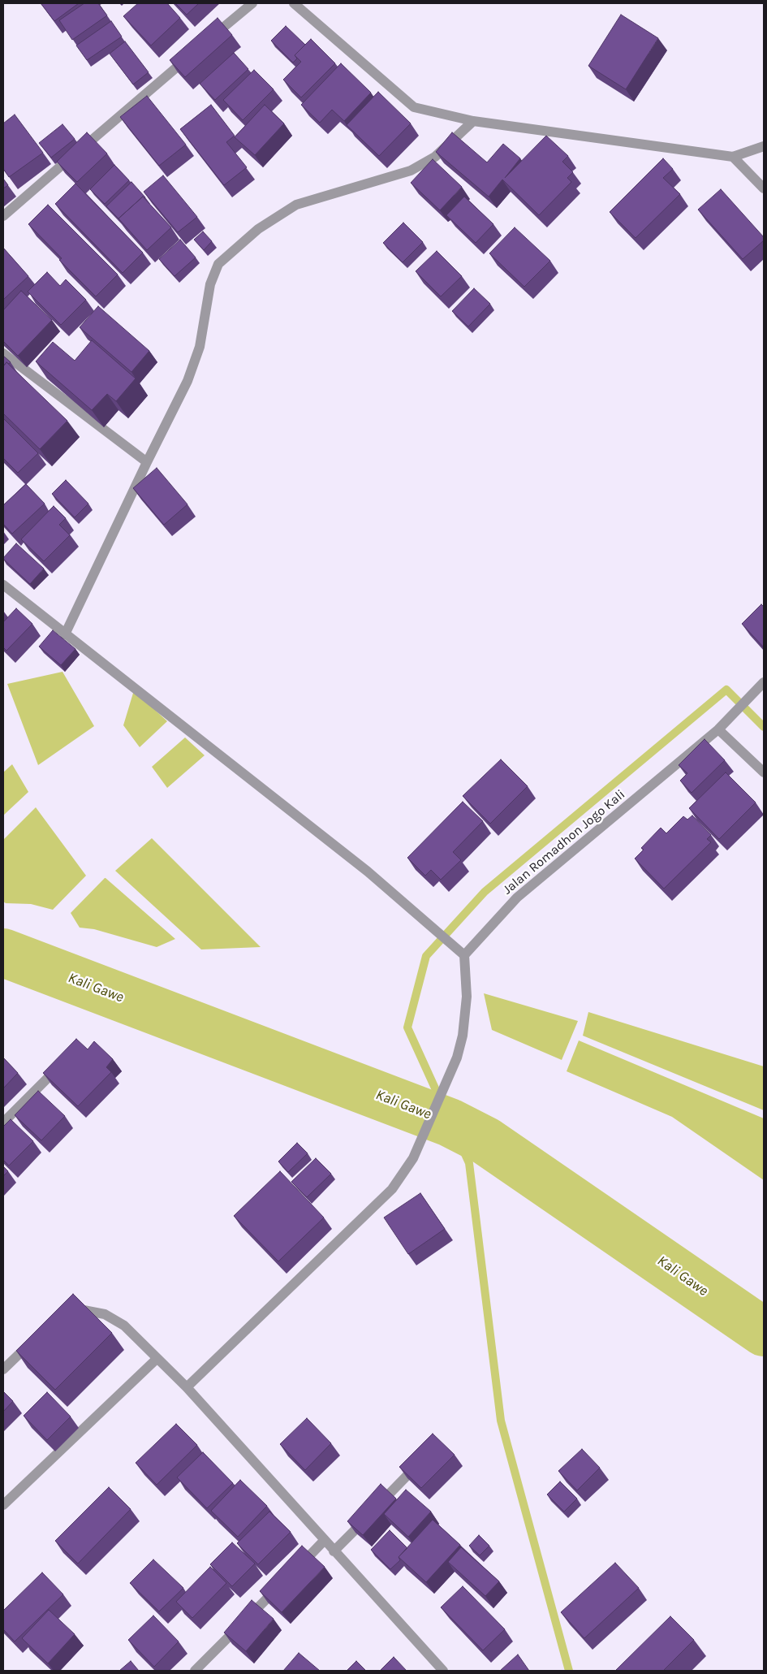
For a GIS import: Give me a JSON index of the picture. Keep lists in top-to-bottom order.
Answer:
{
  "streets": {
    "street": ["Jalan Romadhon Jogo Kali"]
  },
  "water": ["Kali Gawe"]
}
